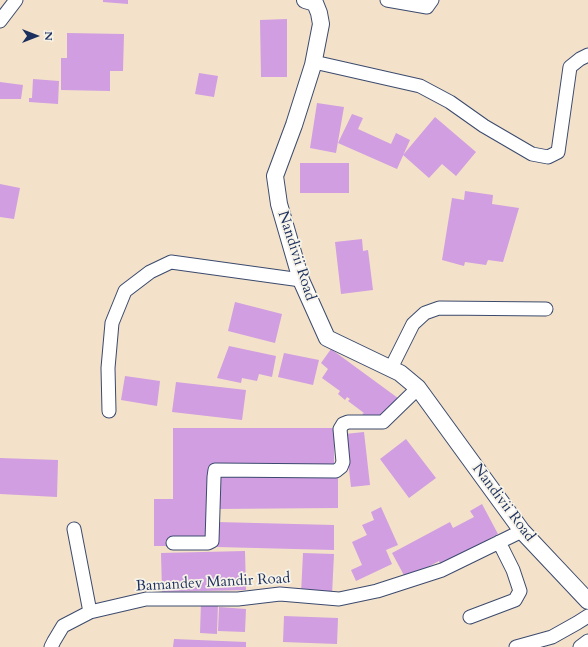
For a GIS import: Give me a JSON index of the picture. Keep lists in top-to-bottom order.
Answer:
{
  "streets": {
    "street": ["Nandivii Road", "Bamandev Mandir Road"]
  },
  "crossings": [
    ["Nandivii Road", "Bamandev Mandir Road"]
  ],
  "north": "right"
}
